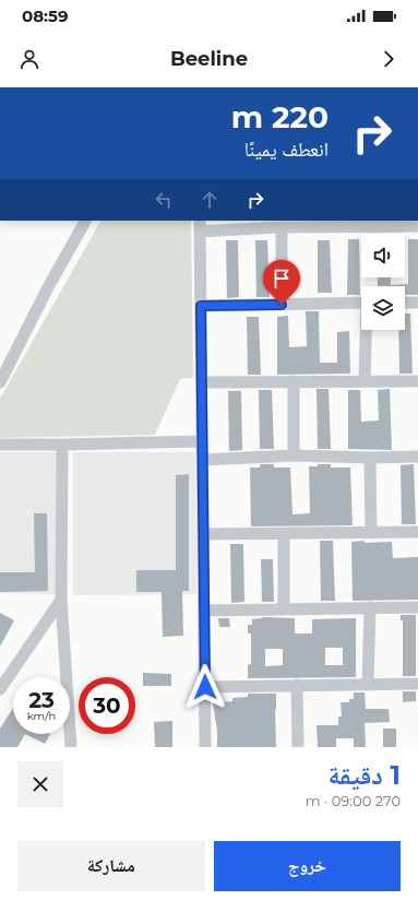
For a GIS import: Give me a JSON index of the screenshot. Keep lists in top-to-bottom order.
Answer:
{
  "page": {
    "status": "08:59",
    "header": "Beeline",
    "turn": ["220 m", "انعطف يمينًا"],
    "speed": "23 km/h",
    "limit": "30",
    "heading": ["1 دقيقة", "270 m · 09:00"],
    "buttons": ["خروج", "مشاركة"]
  }
}
